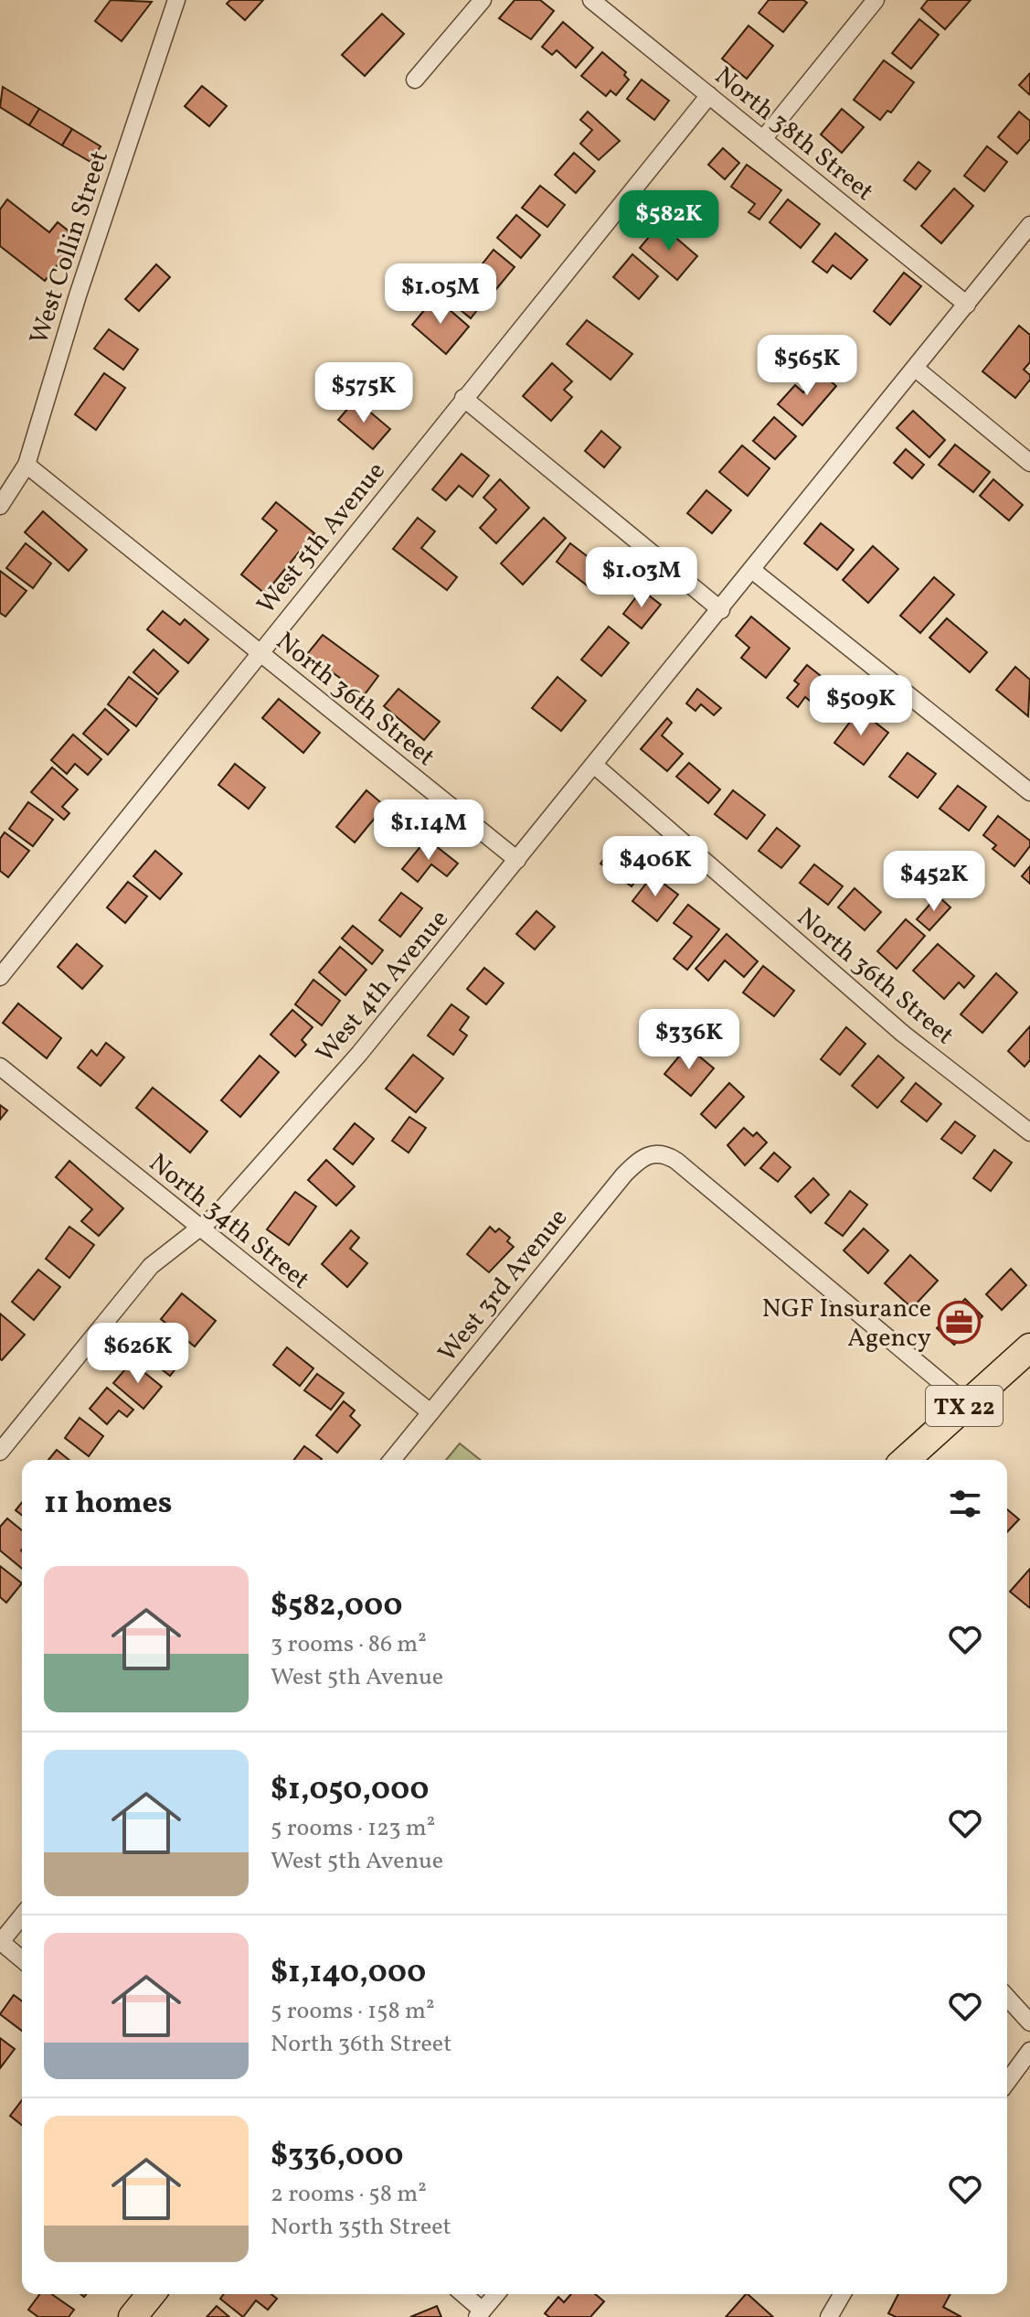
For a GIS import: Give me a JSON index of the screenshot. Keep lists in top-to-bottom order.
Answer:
{
  "streets": {
    "main road": ["TX 22"],
    "street": [
      "North 38th Street",
      "West Collin Street",
      "West 5th Avenue",
      "North 36th Street",
      "West 4th Avenue",
      "North 34th Street",
      "West 3rd Avenue"
    ]
  },
  "crossings": [
    ["North 38th Street", "West 5th Avenue"],
    ["North 38th Street", "West 4th Avenue"],
    ["West Collin Street", "North 36th Street"],
    ["West 5th Avenue", "North 36th Street"],
    ["North 36th Street", "West 4th Avenue"],
    ["West 4th Avenue", "North 34th Street"],
    ["North 34th Street", "West 3rd Avenue"],
    ["West 3rd Avenue", "TX 22"]
  ],
  "places": {
    "office": ["NGF Insurance Agency"]
  },
  "page": {
    "price": [
      "$582K",
      "$1.05M",
      "$565K",
      "$575K",
      "$1.03M",
      "$509K",
      "$1.14M",
      "$406K",
      "$452K",
      "$336K",
      "$626K"
    ],
    "heading": "11 homes",
    "list": [
      {
        "name": "$582,000",
        "note": "3 rooms · 86 m² · West 5th Avenue"
      },
      {
        "name": "$1,050,000",
        "note": "5 rooms · 123 m² · West 5th Avenue"
      },
      {
        "name": "$1,140,000",
        "note": "5 rooms · 158 m² · North 36th Street"
      },
      {
        "name": "$336,000",
        "note": "2 rooms · 58 m² · North 35th Street"
      }
    ]
  }
}
